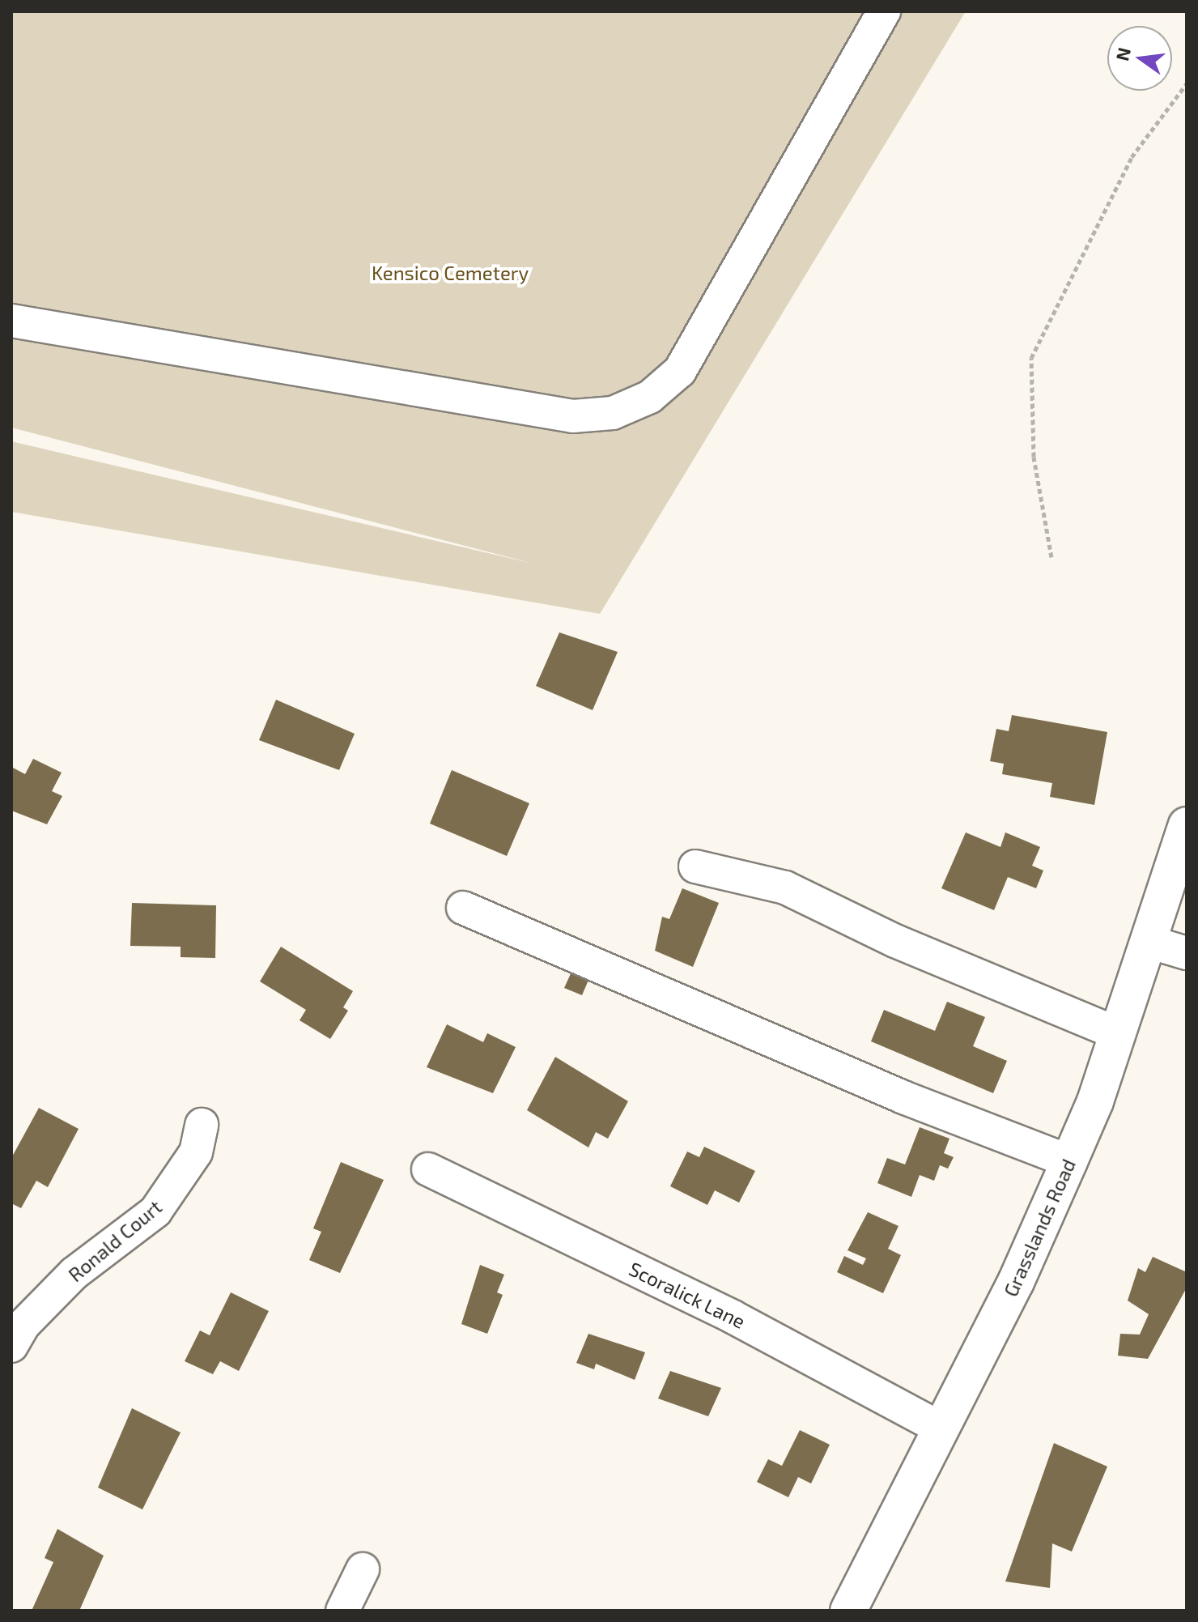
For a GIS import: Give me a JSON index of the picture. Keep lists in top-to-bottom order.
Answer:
{
  "streets": {
    "main road": ["Grasslands Road"],
    "street": ["Ronald Court", "Scoralick Lane"]
  },
  "crossings": [
    ["Grasslands Road", "Scoralick Lane"]
  ],
  "parks": ["Kensico Cemetery"],
  "north": "left"
}
